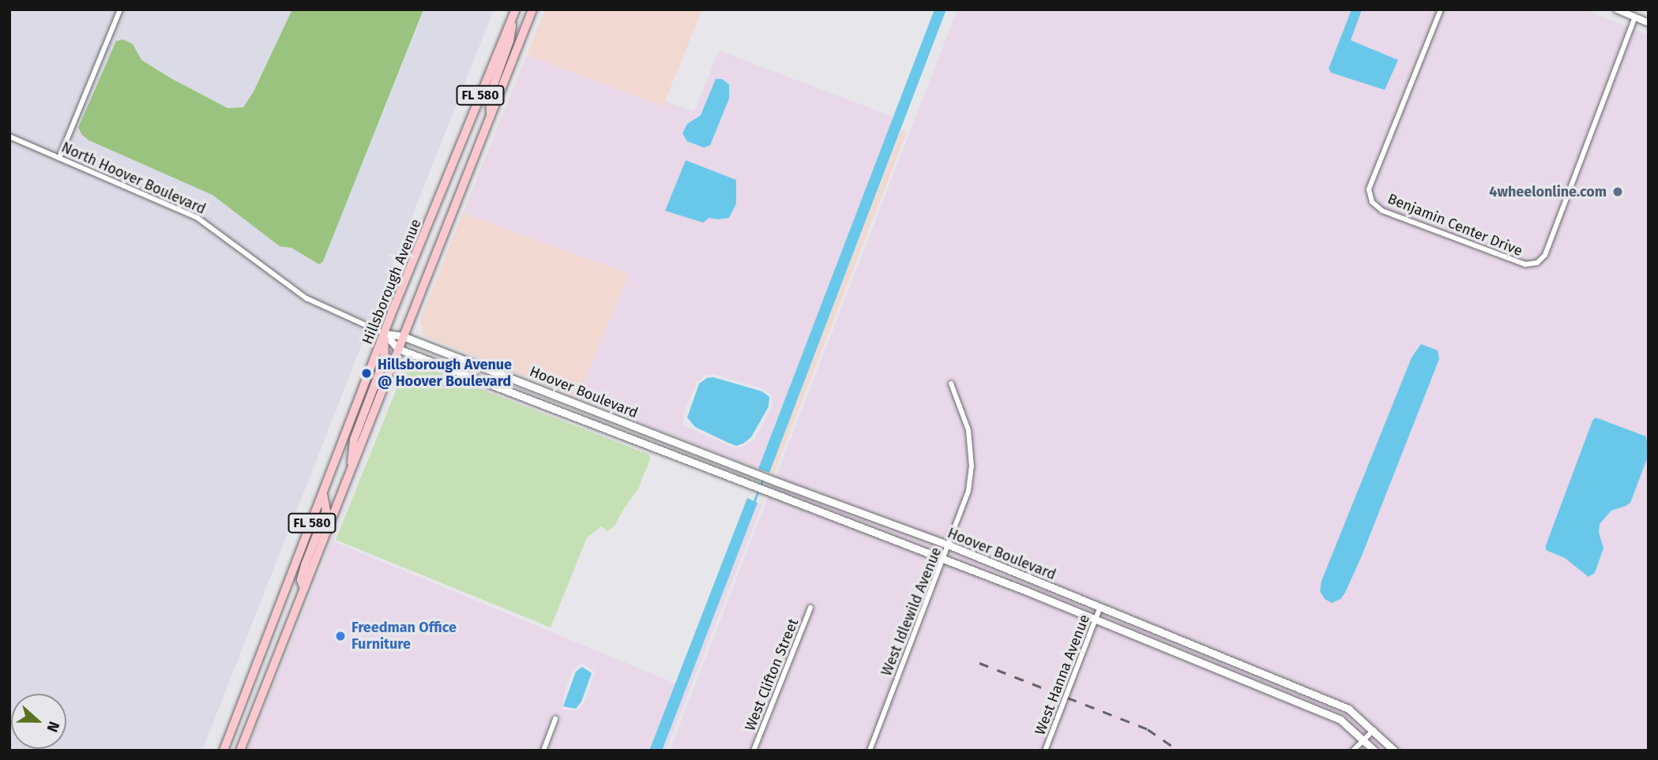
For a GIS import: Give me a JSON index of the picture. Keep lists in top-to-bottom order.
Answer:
{
  "streets": {
    "main road": ["FL 580", "Hillsborough Avenue", "Hoover Boulevard"],
    "street": [
      "North Hoover Boulevard",
      "Benjamin Center Drive",
      "West Idlewild Avenue",
      "West Clifton Street",
      "West Hanna Avenue"
    ]
  },
  "crossings": [
    ["FL 580", "Hoover Boulevard"],
    ["North Hoover Boulevard", "Hillsborough Avenue"],
    ["North Hoover Boulevard", "Hoover Boulevard"],
    ["Hillsborough Avenue", "Hoover Boulevard"],
    ["Hoover Boulevard", "West Idlewild Avenue"],
    ["Hoover Boulevard", "West Hanna Avenue"]
  ],
  "places": ["4wheelonline.com", "Hillsborough Avenue @ Hoover Boulevard", "Freedman Office Furniture"],
  "north": "right"
}
